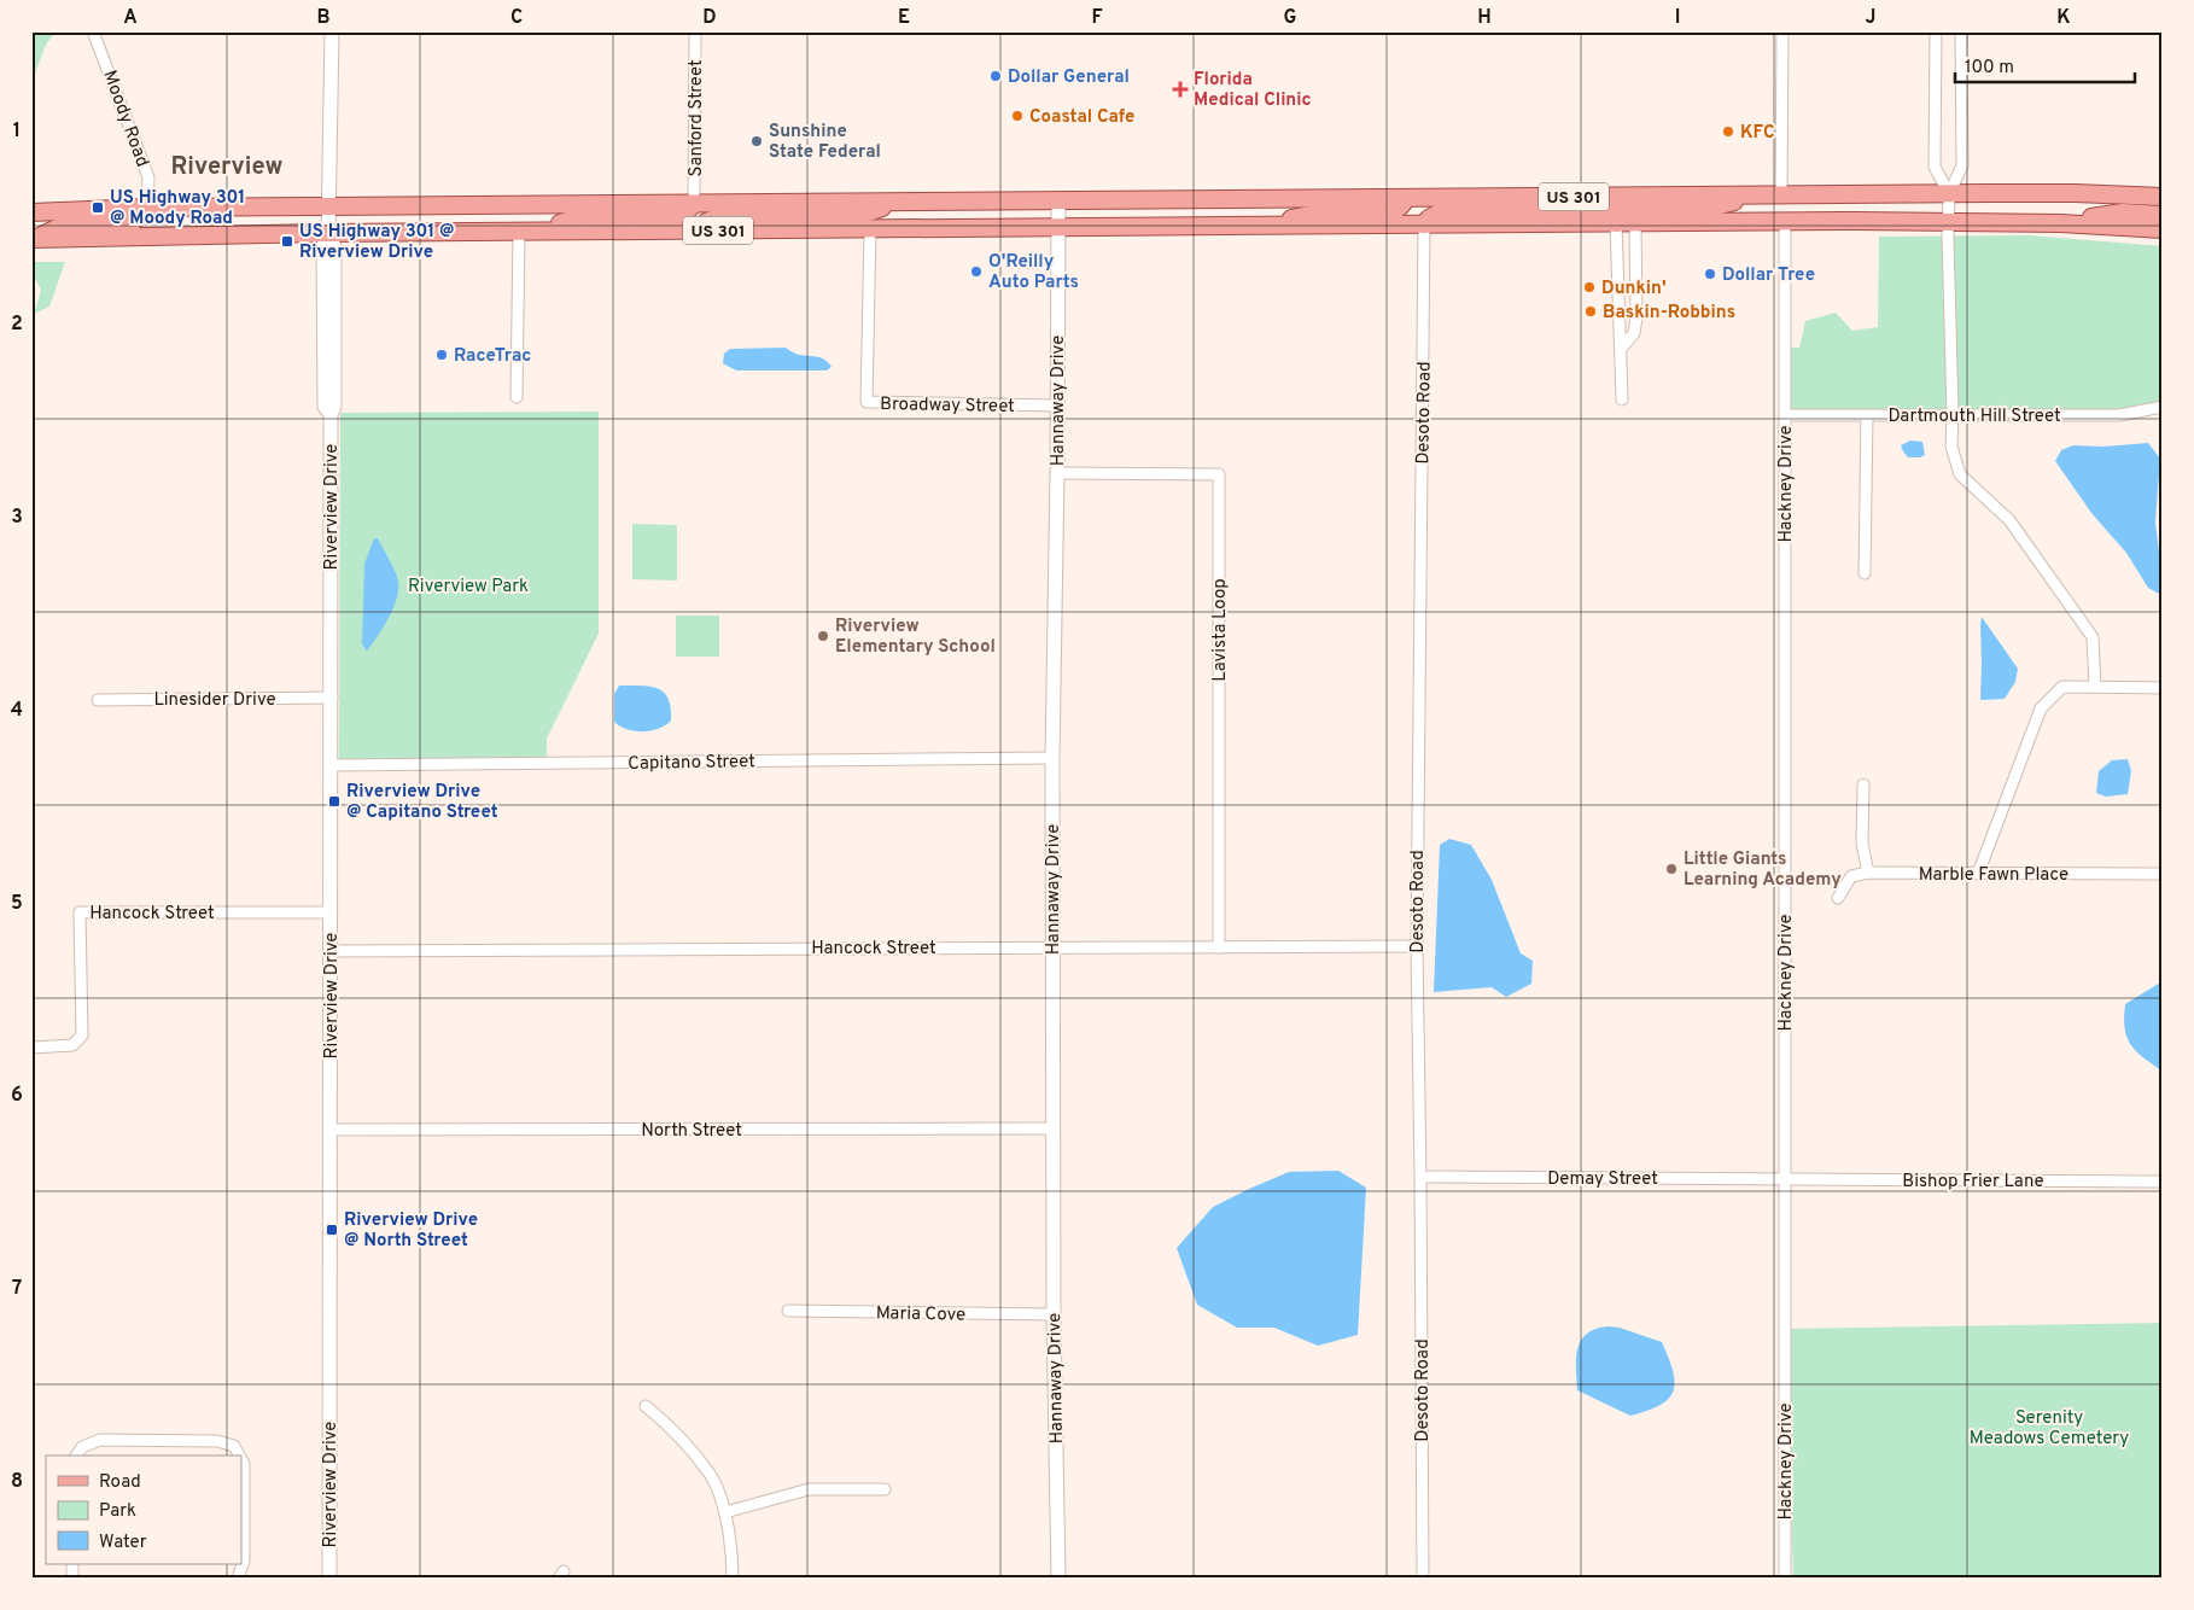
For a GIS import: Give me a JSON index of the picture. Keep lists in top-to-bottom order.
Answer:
{
  "streets": {
    "main road": ["US 301"],
    "street": [
      "Moody Road",
      "Sanford Street",
      "Hannaway Drive",
      "Broadway Street",
      "Desoto Road",
      "Dartmouth Hill Street",
      "Hackney Drive",
      "Riverview Drive",
      "Lavista Loop",
      "Linesider Drive",
      "Capitano Street",
      "Marble Fawn Place",
      "Hancock Street",
      "North Street",
      "Demay Street",
      "Bishop Frier Lane",
      "Maria Cove"
    ]
  },
  "crossings": [
    ["Moody Road", "US 301"],
    ["Sanford Street", "US 301"],
    ["US 301", "Hannaway Drive"],
    ["US 301", "Broadway Street"],
    ["US 301", "Desoto Road"],
    ["US 301", "Hackney Drive"],
    ["US 301", "Riverview Drive"],
    ["Hannaway Drive", "Broadway Street"],
    ["Hannaway Drive", "Lavista Loop"],
    ["Hannaway Drive", "Capitano Street"],
    ["Hannaway Drive", "Hancock Street"],
    ["Hannaway Drive", "North Street"],
    ["Hannaway Drive", "Maria Cove"],
    ["Desoto Road", "Hancock Street"],
    ["Desoto Road", "Demay Street"],
    ["Dartmouth Hill Street", "Hackney Drive"],
    ["Hackney Drive", "Demay Street"],
    ["Hackney Drive", "Bishop Frier Lane"],
    ["Riverview Drive", "Linesider Drive"],
    ["Riverview Drive", "Capitano Street"],
    ["Riverview Drive", "Hancock Street"],
    ["Riverview Drive", "North Street"],
    ["Lavista Loop", "Hancock Street"],
    ["Demay Street", "Bishop Frier Lane"]
  ],
  "districts": ["Riverview"],
  "parks": ["Riverview Park", "Serenity Meadows Cemetery"],
  "places": {
    "other": [
      "Dollar General",
      "Coastal Cafe",
      "KFC",
      "Sunshine State Federal",
      "O'Reilly Auto Parts",
      "Dollar Tree",
      "Dunkin'",
      "Baskin-Robbins",
      "RaceTrac",
      "Riverview Elementary School",
      "Little Giants Learning Academy"
    ],
    "health": ["Florida Medical Clinic"],
    "transit": [
      "US Highway 301 @ Moody Road",
      "US Highway 301 @ Riverview Drive",
      "Riverview Drive @ Capitano Street",
      "Riverview Drive @ North Street"
    ]
  },
  "legend": ["Road", "Park", "Water"],
  "scale_bar": "100 m",
  "grid": {
    "columns": [
      "A",
      "B",
      "C",
      "D",
      "E",
      "F",
      "G",
      "H",
      "I",
      "J",
      "K"
    ],
    "rows": [
      "1",
      "2",
      "3",
      "4",
      "5",
      "6",
      "7",
      "8"
    ]
  }
}
